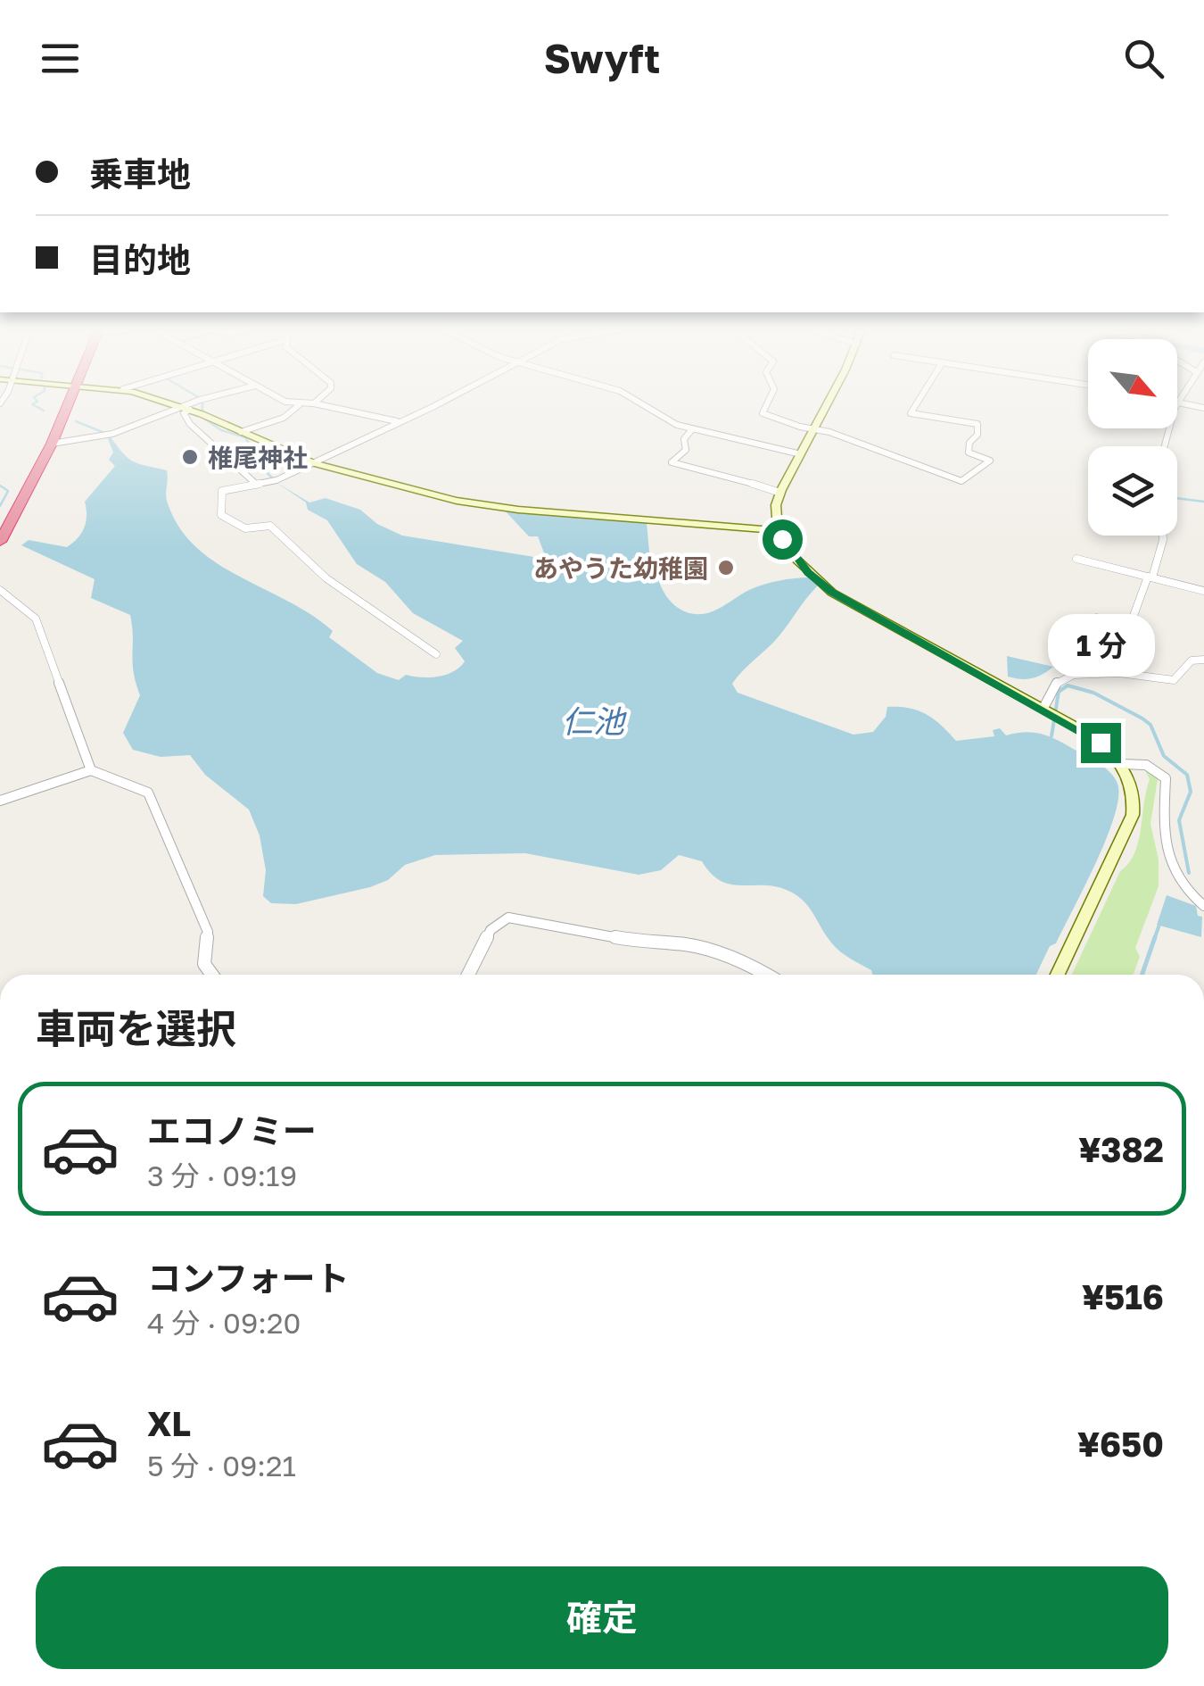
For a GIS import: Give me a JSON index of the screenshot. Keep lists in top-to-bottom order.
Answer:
{
  "water": ["仁池"],
  "places": ["椎尾神社", "あやうた幼稚園"],
  "north": "bottom right",
  "page": {
    "header": "Swyft",
    "banner": ["乗車地", "目的地"],
    "bubble": "1 分",
    "heading": "車両を選択",
    "list": [
      {
        "name": "エコノミー",
        "note": "3 分 · 09:19",
        "value": "¥382"
      },
      {
        "name": "コンフォート",
        "note": "4 分 · 09:20",
        "value": "¥516"
      },
      {
        "name": "XL",
        "note": "5 分 · 09:21",
        "value": "¥650"
      }
    ],
    "buttons": "確定"
  }
}
